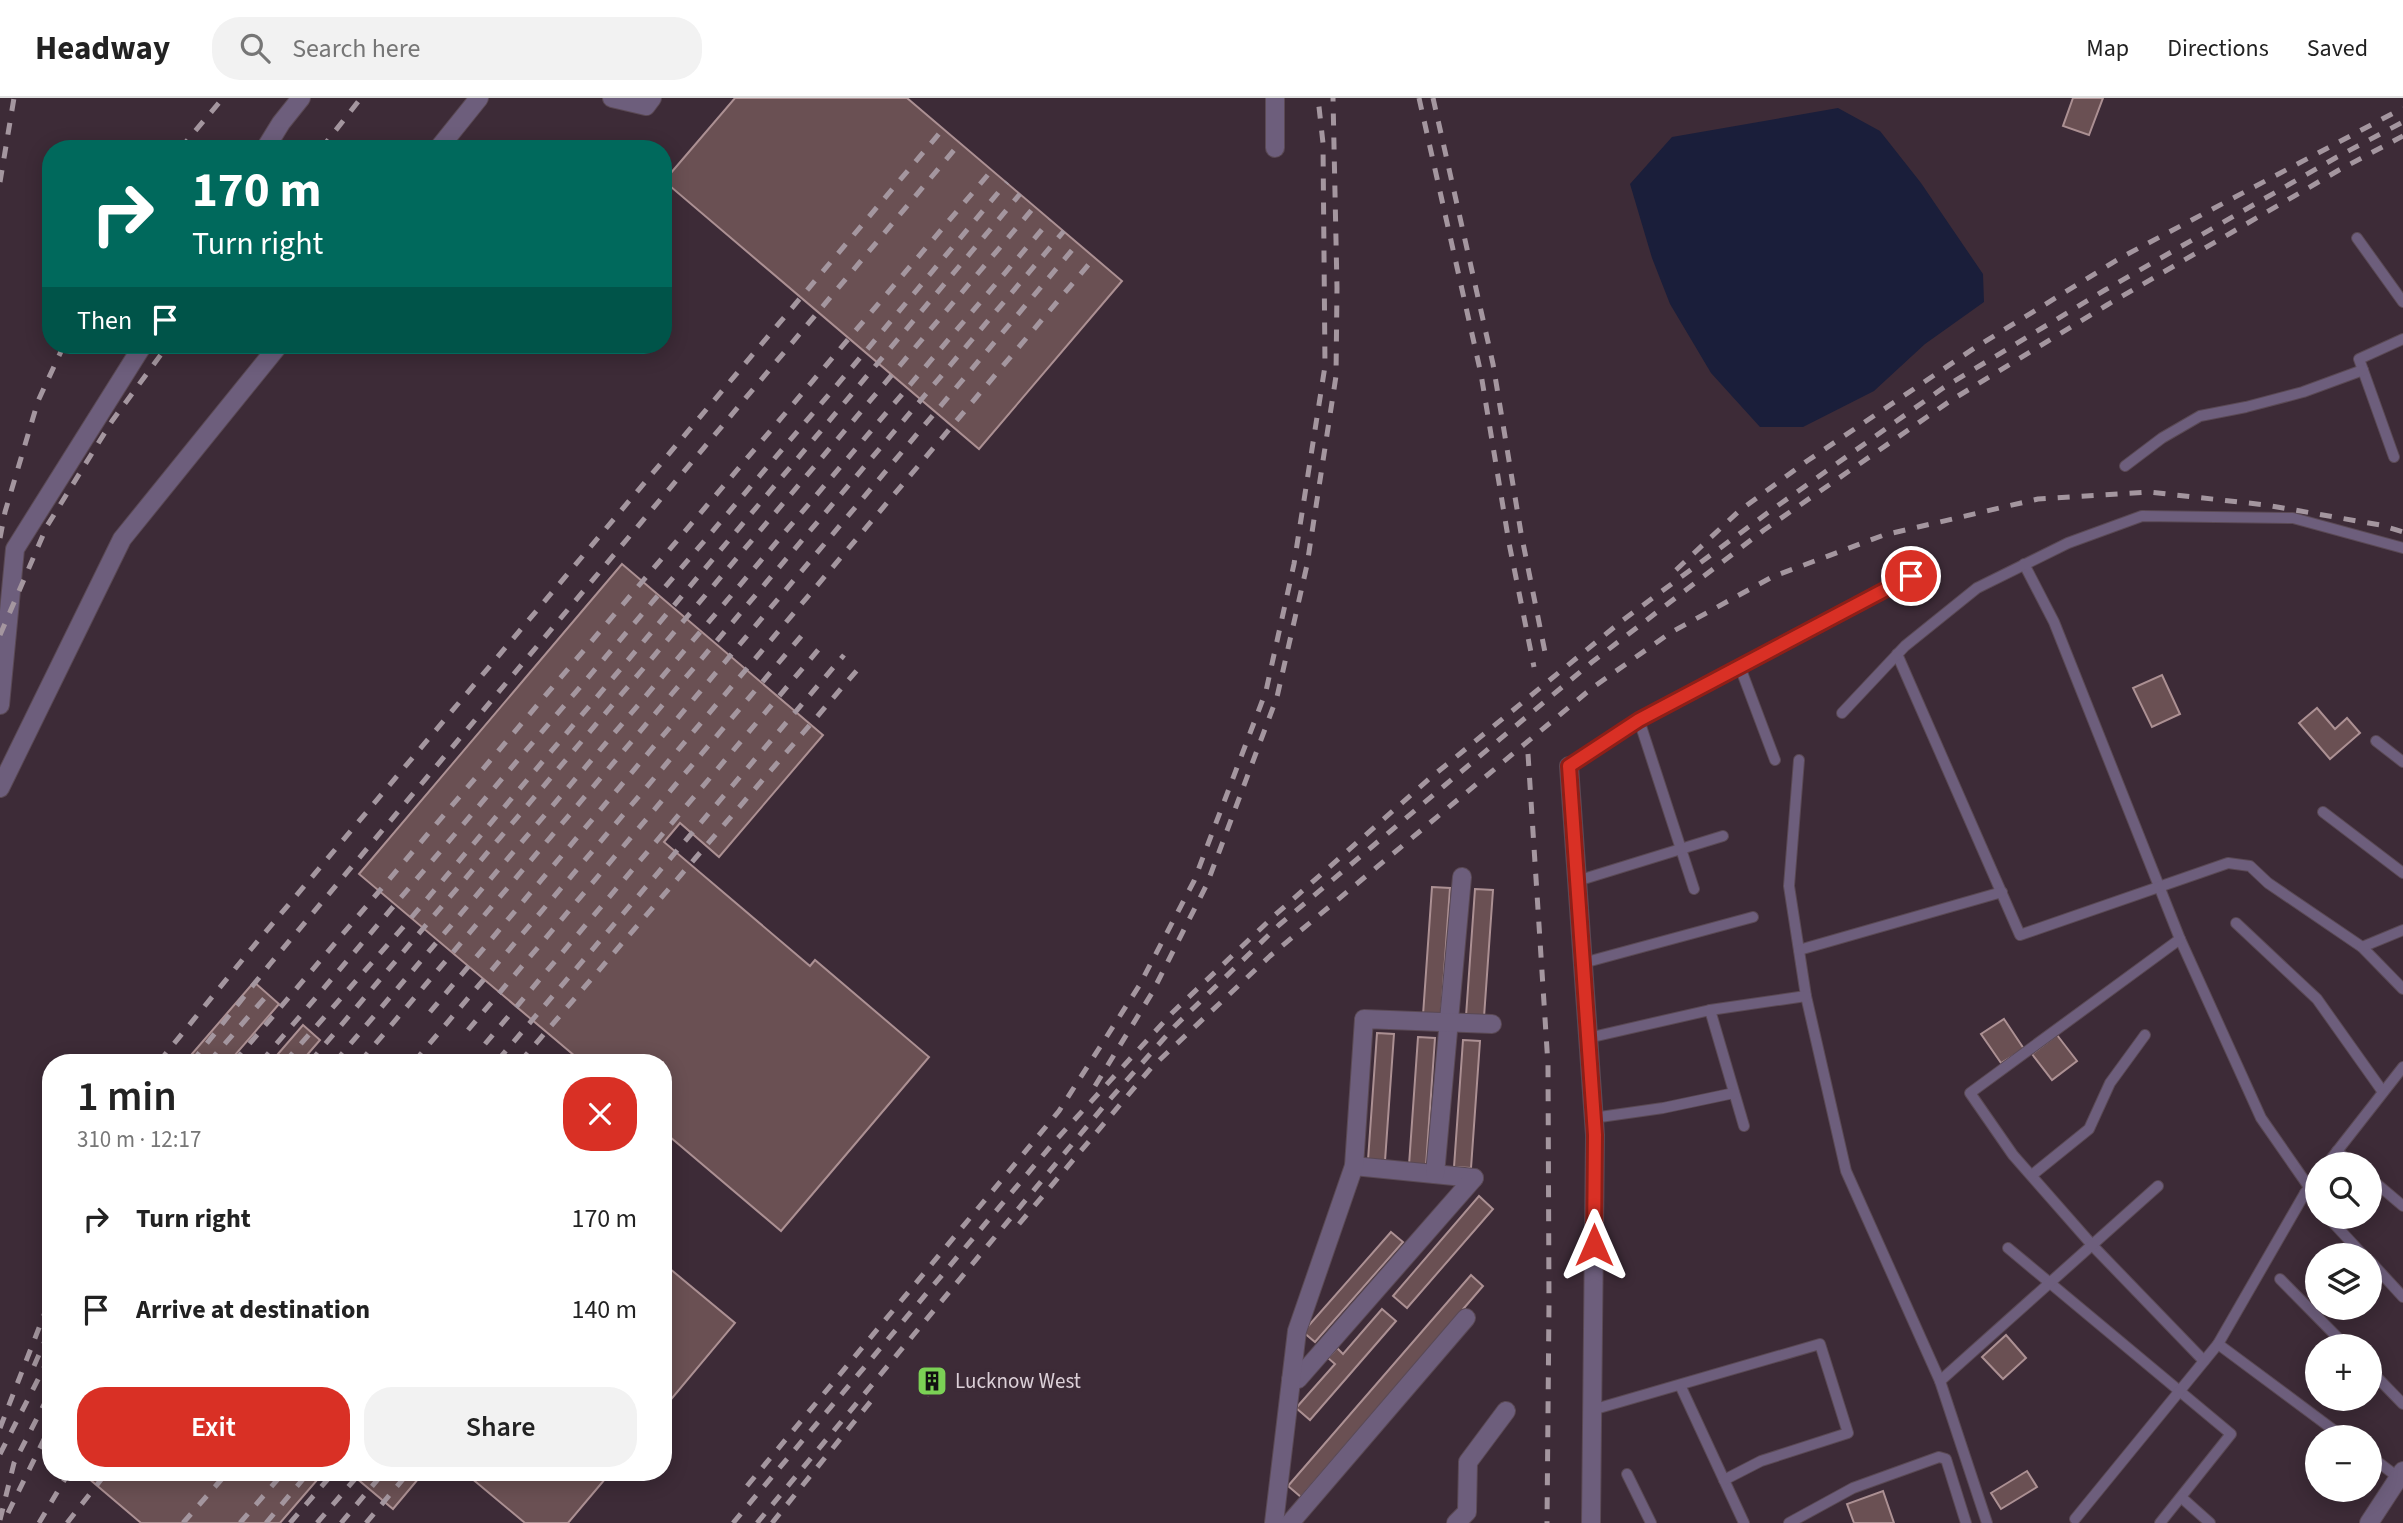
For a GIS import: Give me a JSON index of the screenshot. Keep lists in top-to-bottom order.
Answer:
{
  "places": {
    "building": ["Lucknow West"]
  },
  "page": {
    "header": "Headway",
    "search": "Search here",
    "nav": ["Map", "Directions", "Saved"],
    "turn": ["170 m", "Turn right"],
    "then": "Then",
    "heading": ["1 min", "310 m · 12:17"],
    "map_buttons": ["+", "−"],
    "list": [
      {
        "name": "Turn right",
        "value": "170 m"
      },
      {
        "name": "Arrive at destination",
        "value": "140 m"
      }
    ],
    "buttons": ["Exit", "Share"]
  }
}
